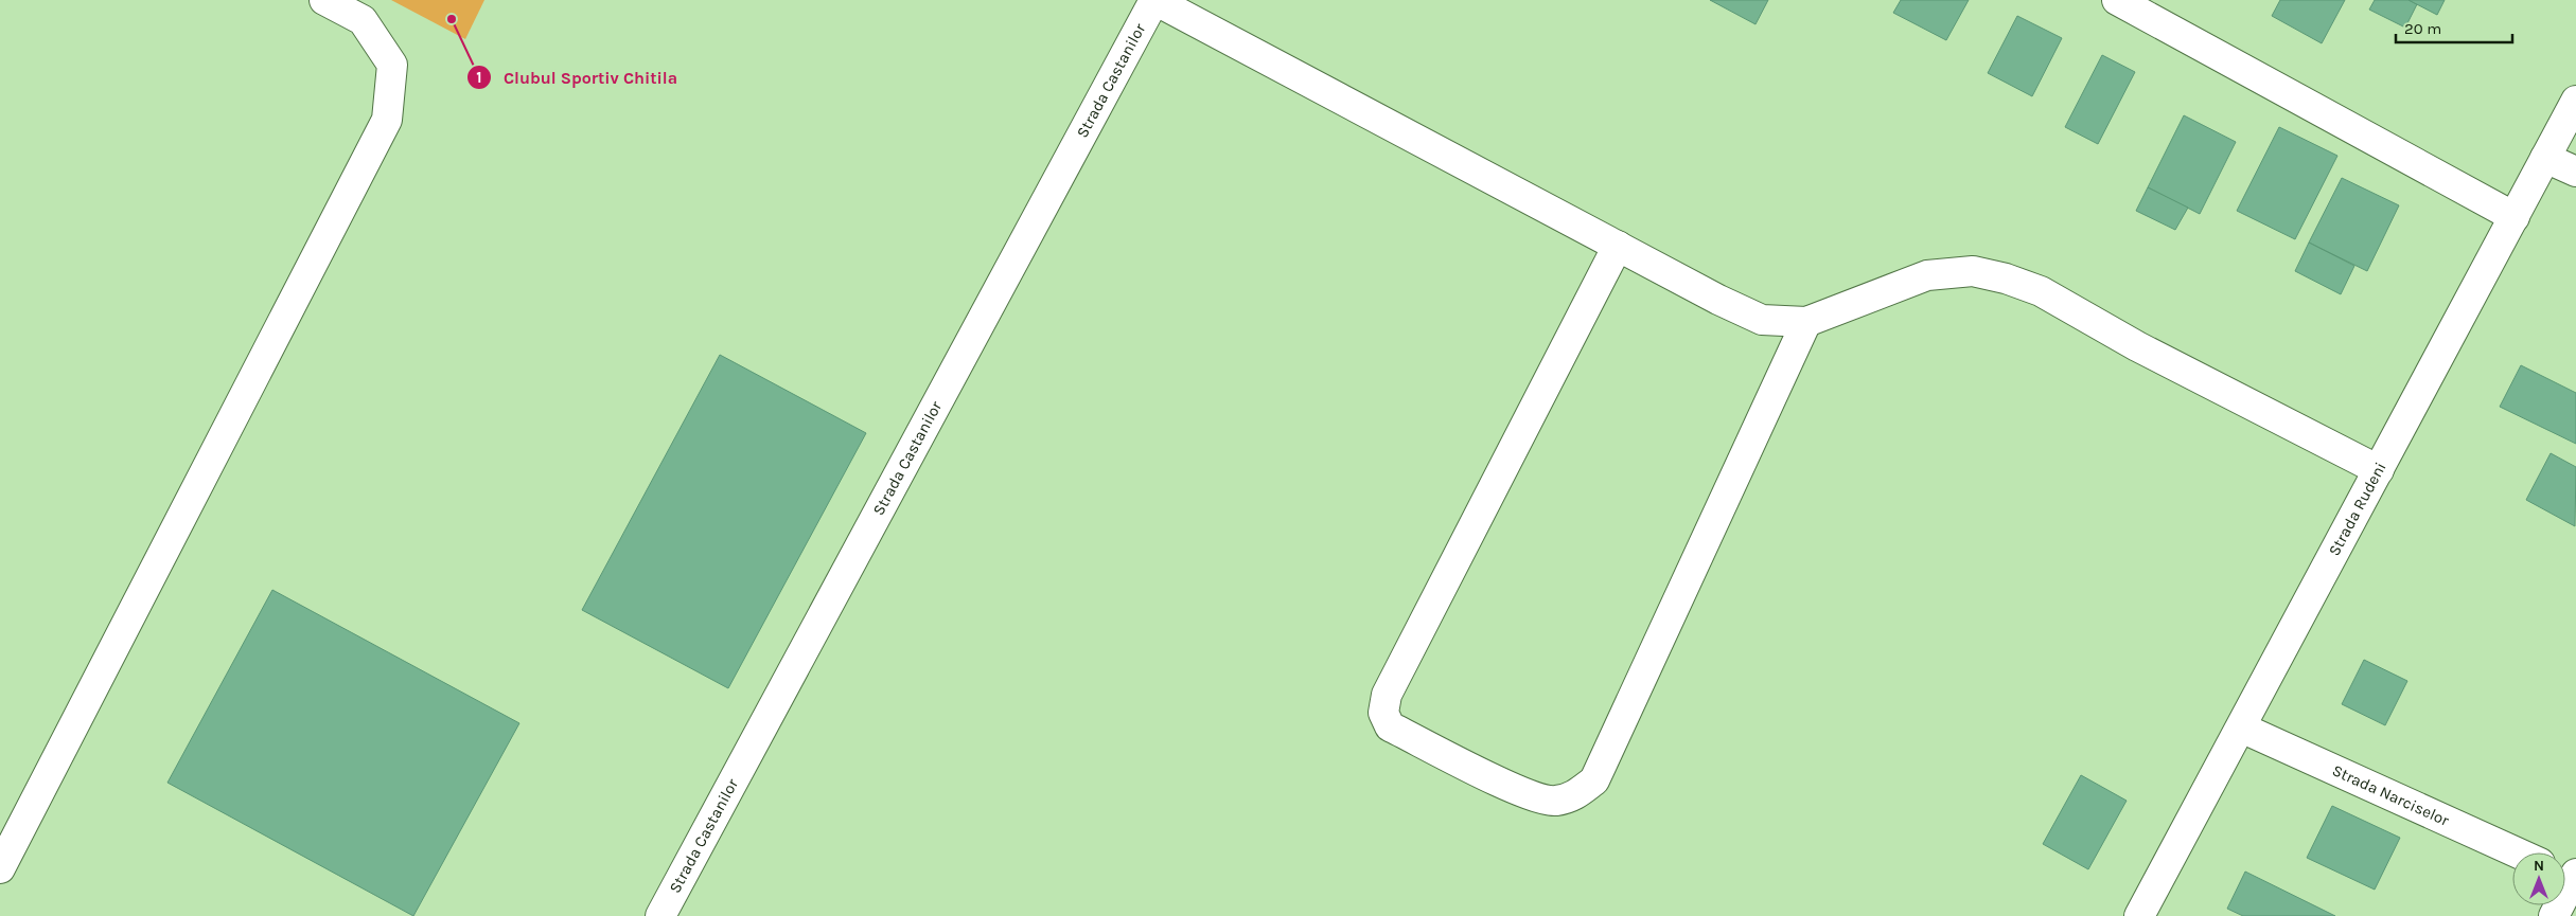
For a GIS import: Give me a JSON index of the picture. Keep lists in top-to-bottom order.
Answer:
{
  "streets": {
    "street": ["Strada Castanilor", "Strada Rudeni", "Strada Narciselor"]
  },
  "crossings": [
    ["Strada Rudeni", "Strada Narciselor"]
  ],
  "places": ["Clubul Sportiv Chitila"],
  "scale_bar": "20 m",
  "north": "top"
}
